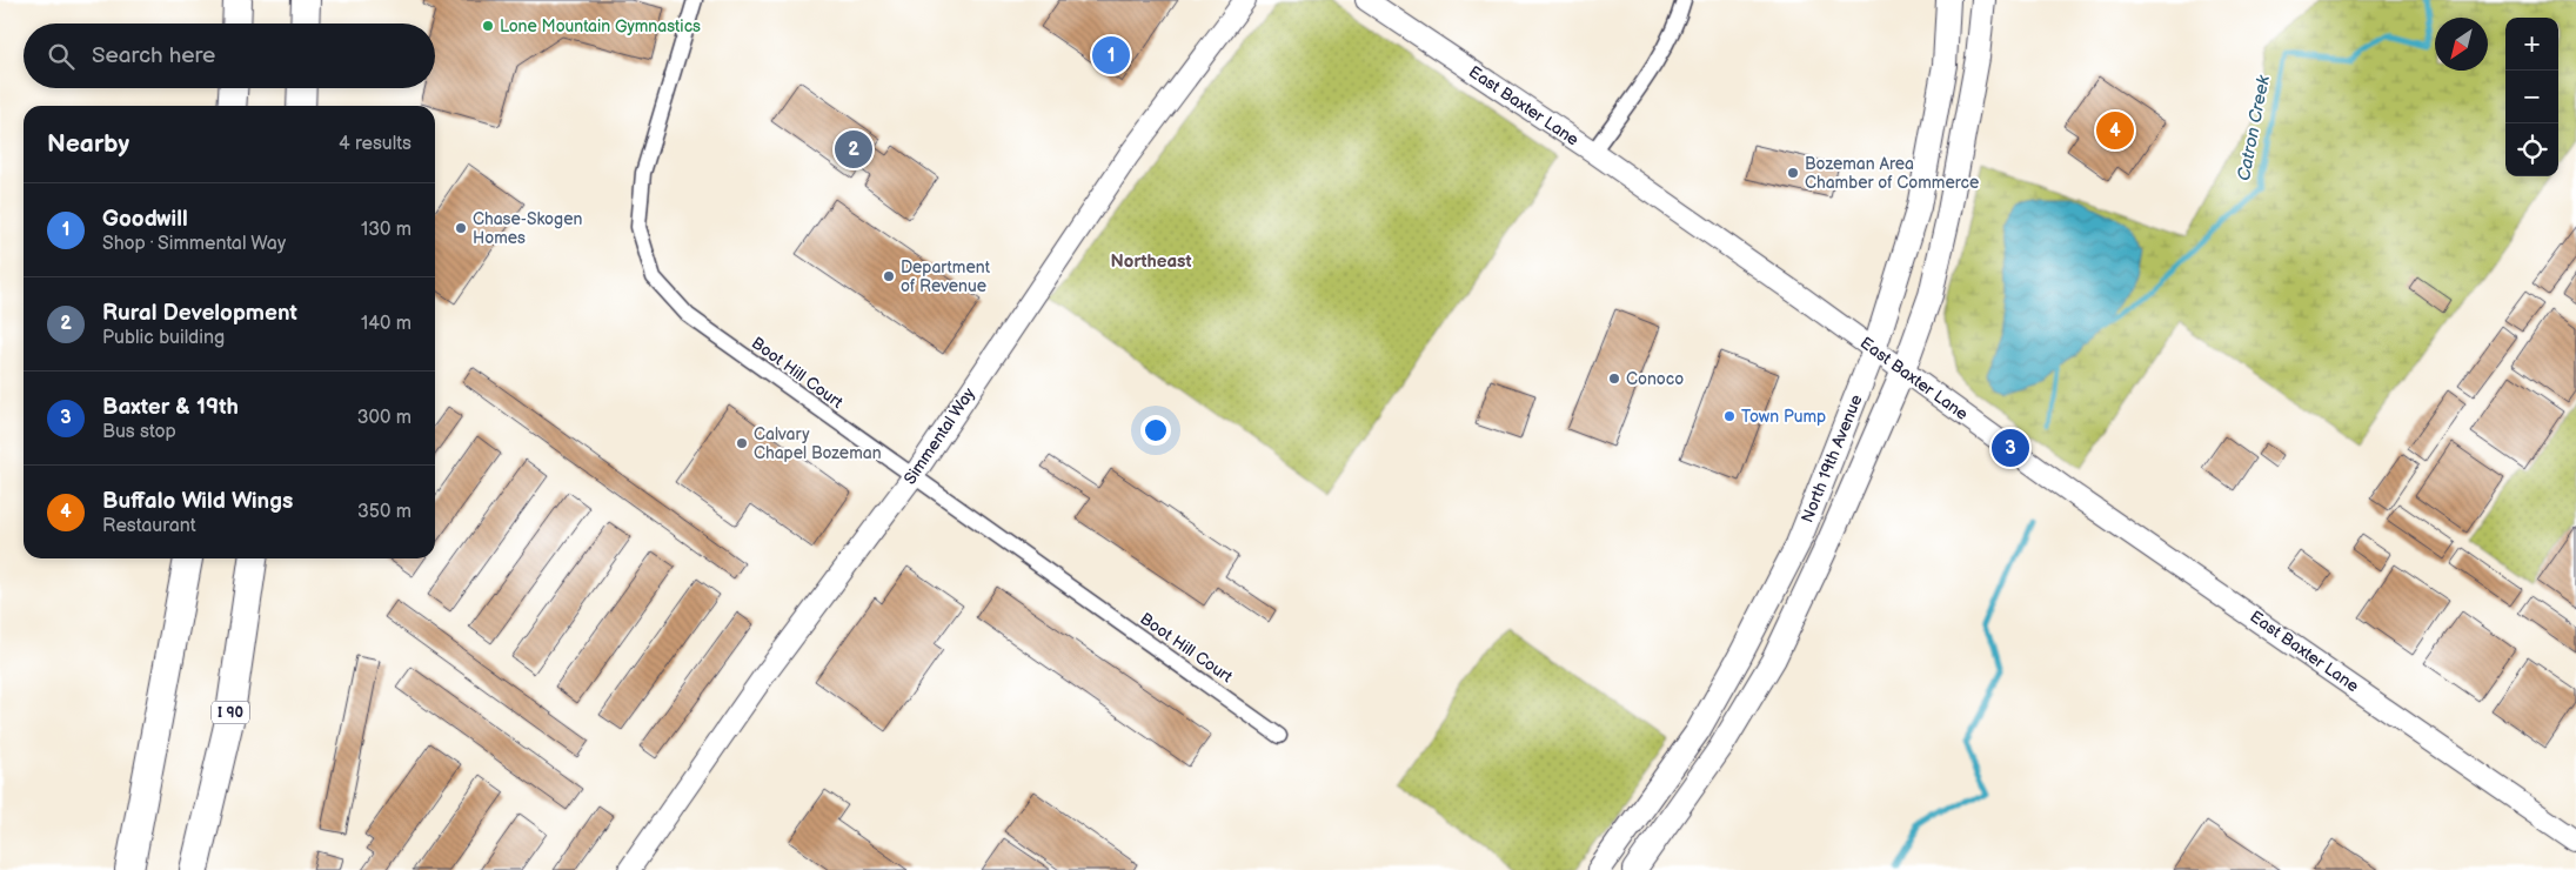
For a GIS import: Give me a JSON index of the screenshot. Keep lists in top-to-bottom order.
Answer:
{
  "streets": {
    "highway": ["I 90"],
    "main road": ["East Baxter Lane", "Simmental Way", "North 19th Avenue"],
    "street": ["Boot Hill Court"]
  },
  "crossings": [
    ["East Baxter Lane", "North 19th Avenue"],
    ["Boot Hill Court", "Simmental Way"]
  ],
  "districts": ["Northeast"],
  "water": ["Catron Creek"],
  "places": [
    "Lone Mountain Gymnastics",
    "Bozeman Area Chamber of Commerce",
    "Chase-Skogen Homes",
    "Department of Revenue",
    "Conoco",
    "Town Pump",
    "Calvary Chapel Bozeman"
  ],
  "north": "bottom left",
  "page": {
    "map_buttons": ["+", "−"],
    "search": "Search here",
    "pins": [
      "1",
      "4",
      "2",
      "3"
    ],
    "heading": ["Nearby", "4 results"],
    "list": [
      {
        "mark": "1",
        "name": "Goodwill",
        "note": "Shop · Simmental Way",
        "value": "130 m"
      },
      {
        "mark": "2",
        "name": "Rural Development",
        "note": "Public building",
        "value": "140 m"
      },
      {
        "mark": "3",
        "name": "Baxter & 19th",
        "note": "Bus stop",
        "value": "300 m"
      },
      {
        "mark": "4",
        "name": "Buffalo Wild Wings",
        "note": "Restaurant",
        "value": "350 m"
      }
    ]
  }
}
